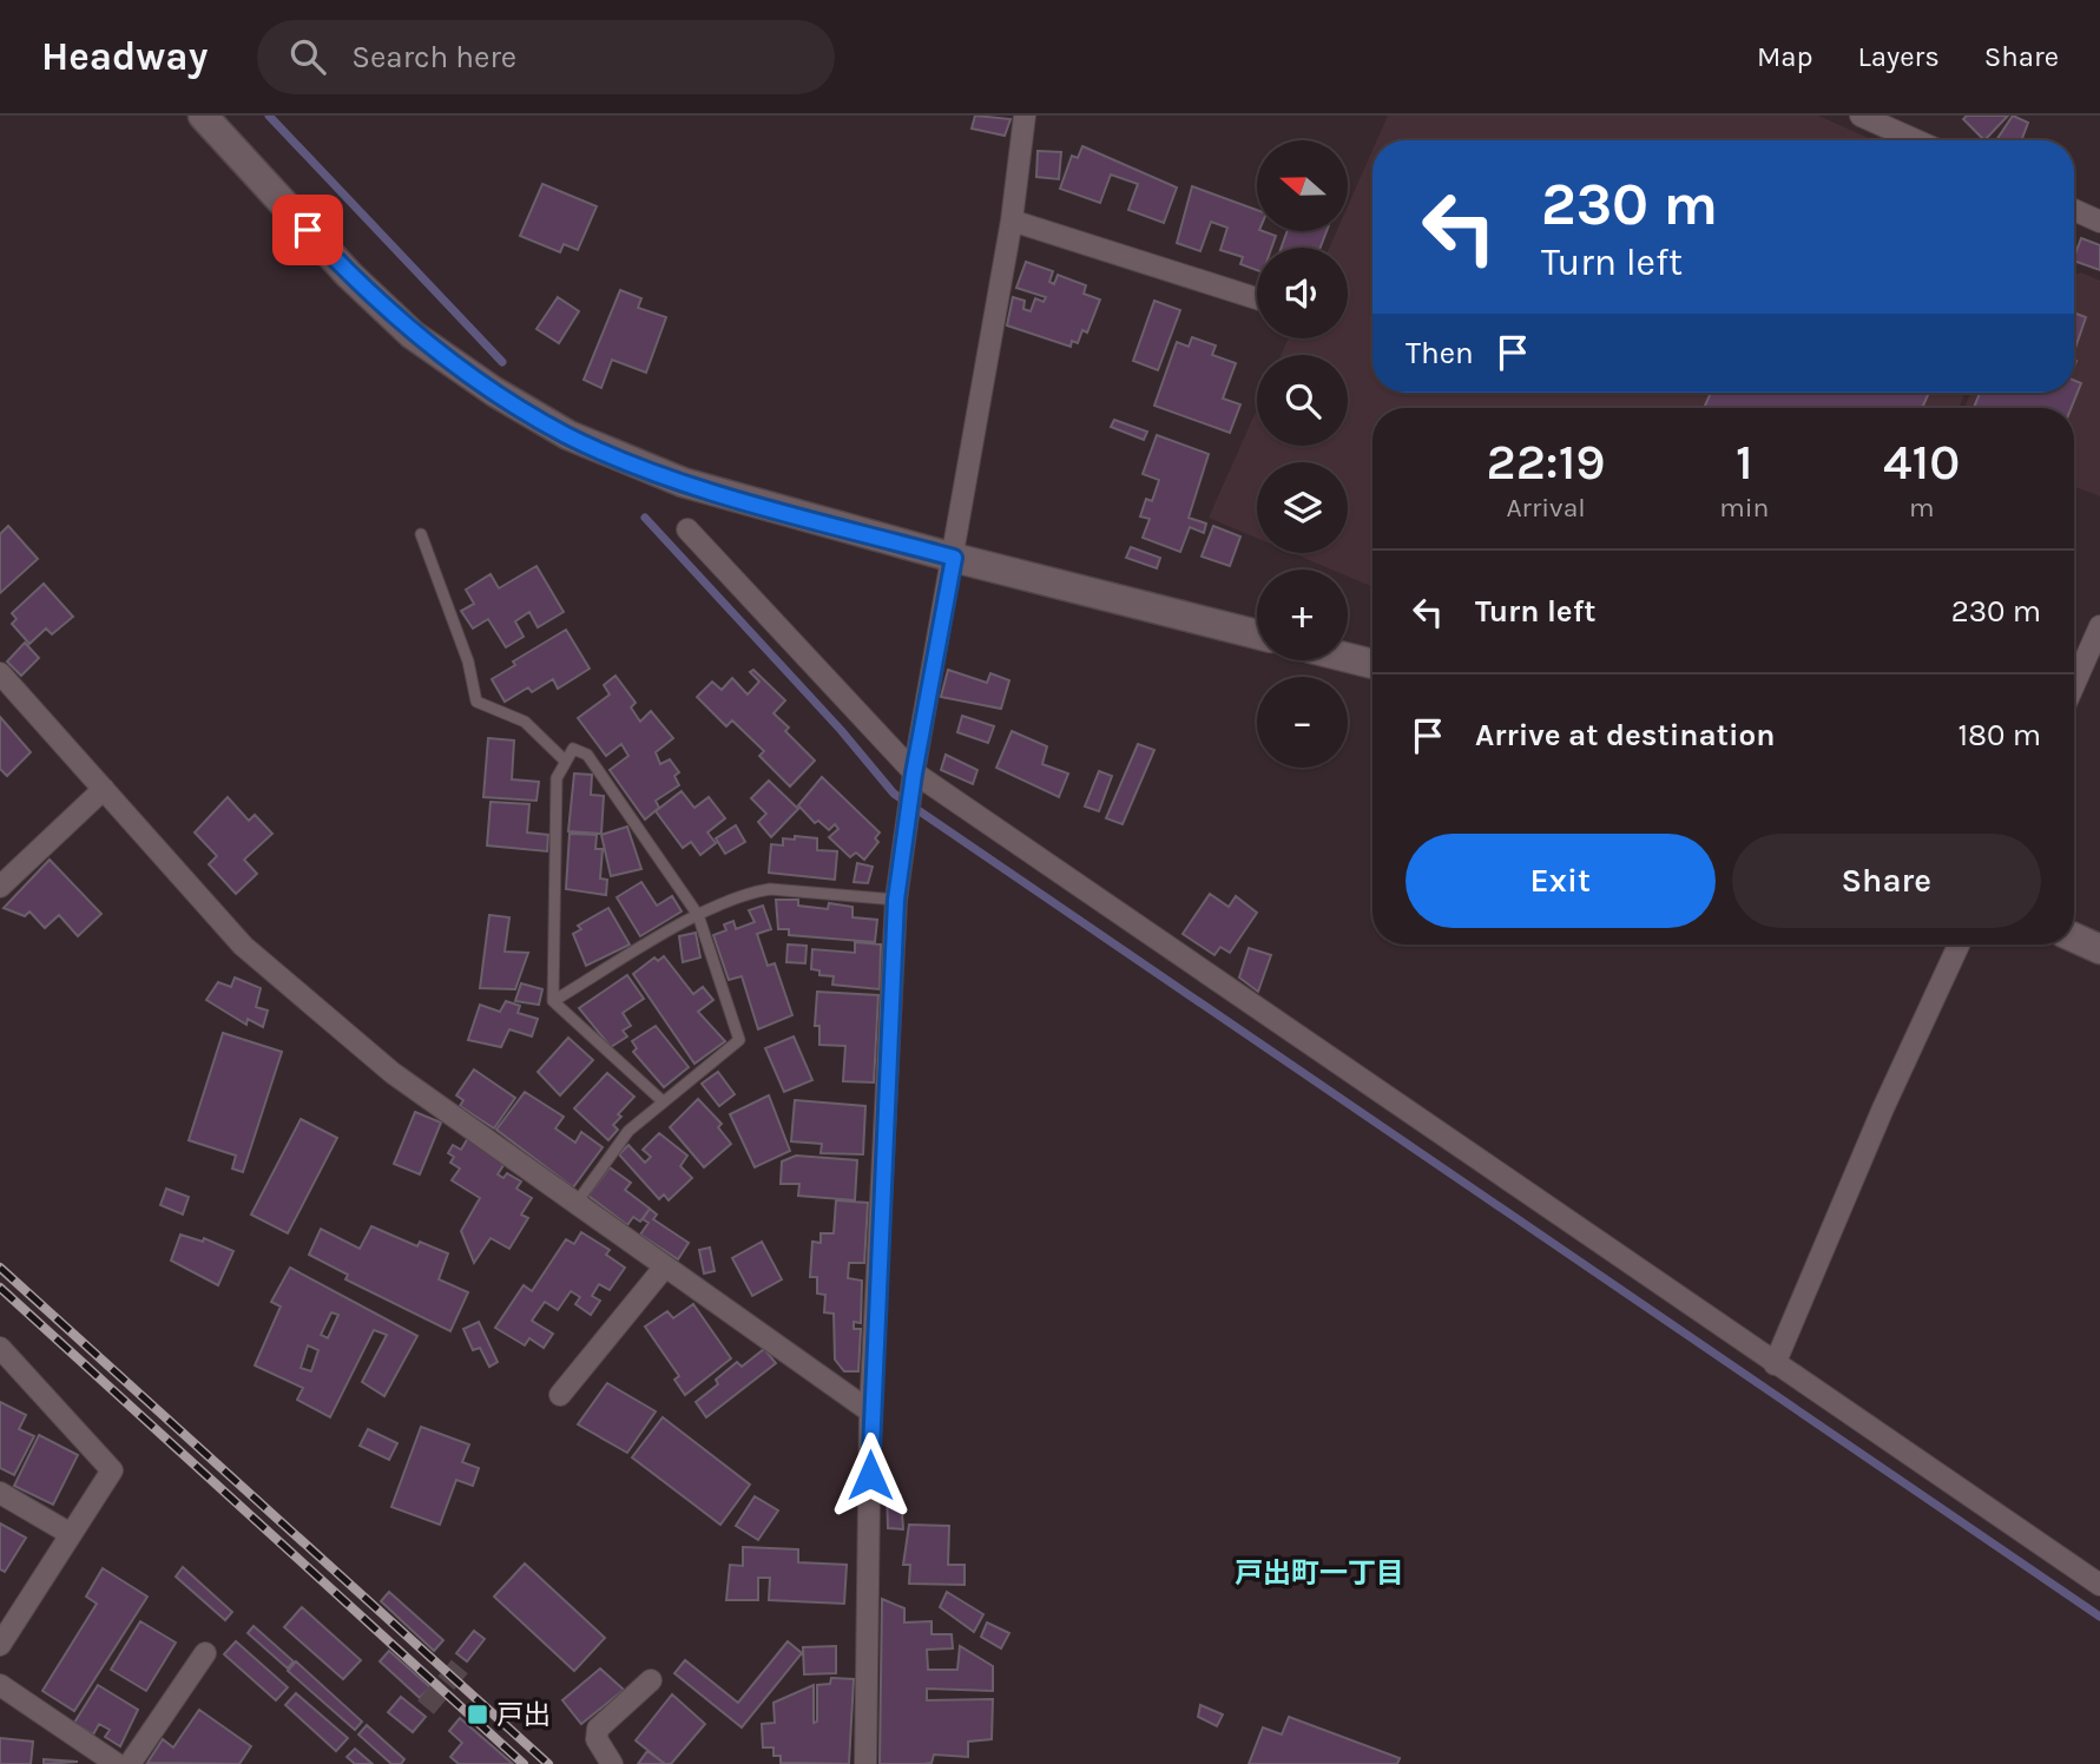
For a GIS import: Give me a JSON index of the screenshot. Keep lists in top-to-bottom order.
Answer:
{
  "districts": ["戸出町一丁目"],
  "places": {
    "transit": ["戸出"]
  },
  "north": "left",
  "page": {
    "header": "Headway",
    "search": "Search here",
    "nav": ["Map", "Layers", "Share"],
    "map_buttons": ["+", "−"],
    "turn": ["230 m", "Turn left"],
    "then": "Then",
    "eta": [
      "22:19",
      "Arrival",
      "1",
      "min",
      "410",
      "m"
    ],
    "list": [
      {
        "name": "Turn left",
        "value": "230 m"
      },
      {
        "name": "Arrive at destination",
        "value": "180 m"
      }
    ],
    "buttons": ["Exit", "Share"]
  }
}
